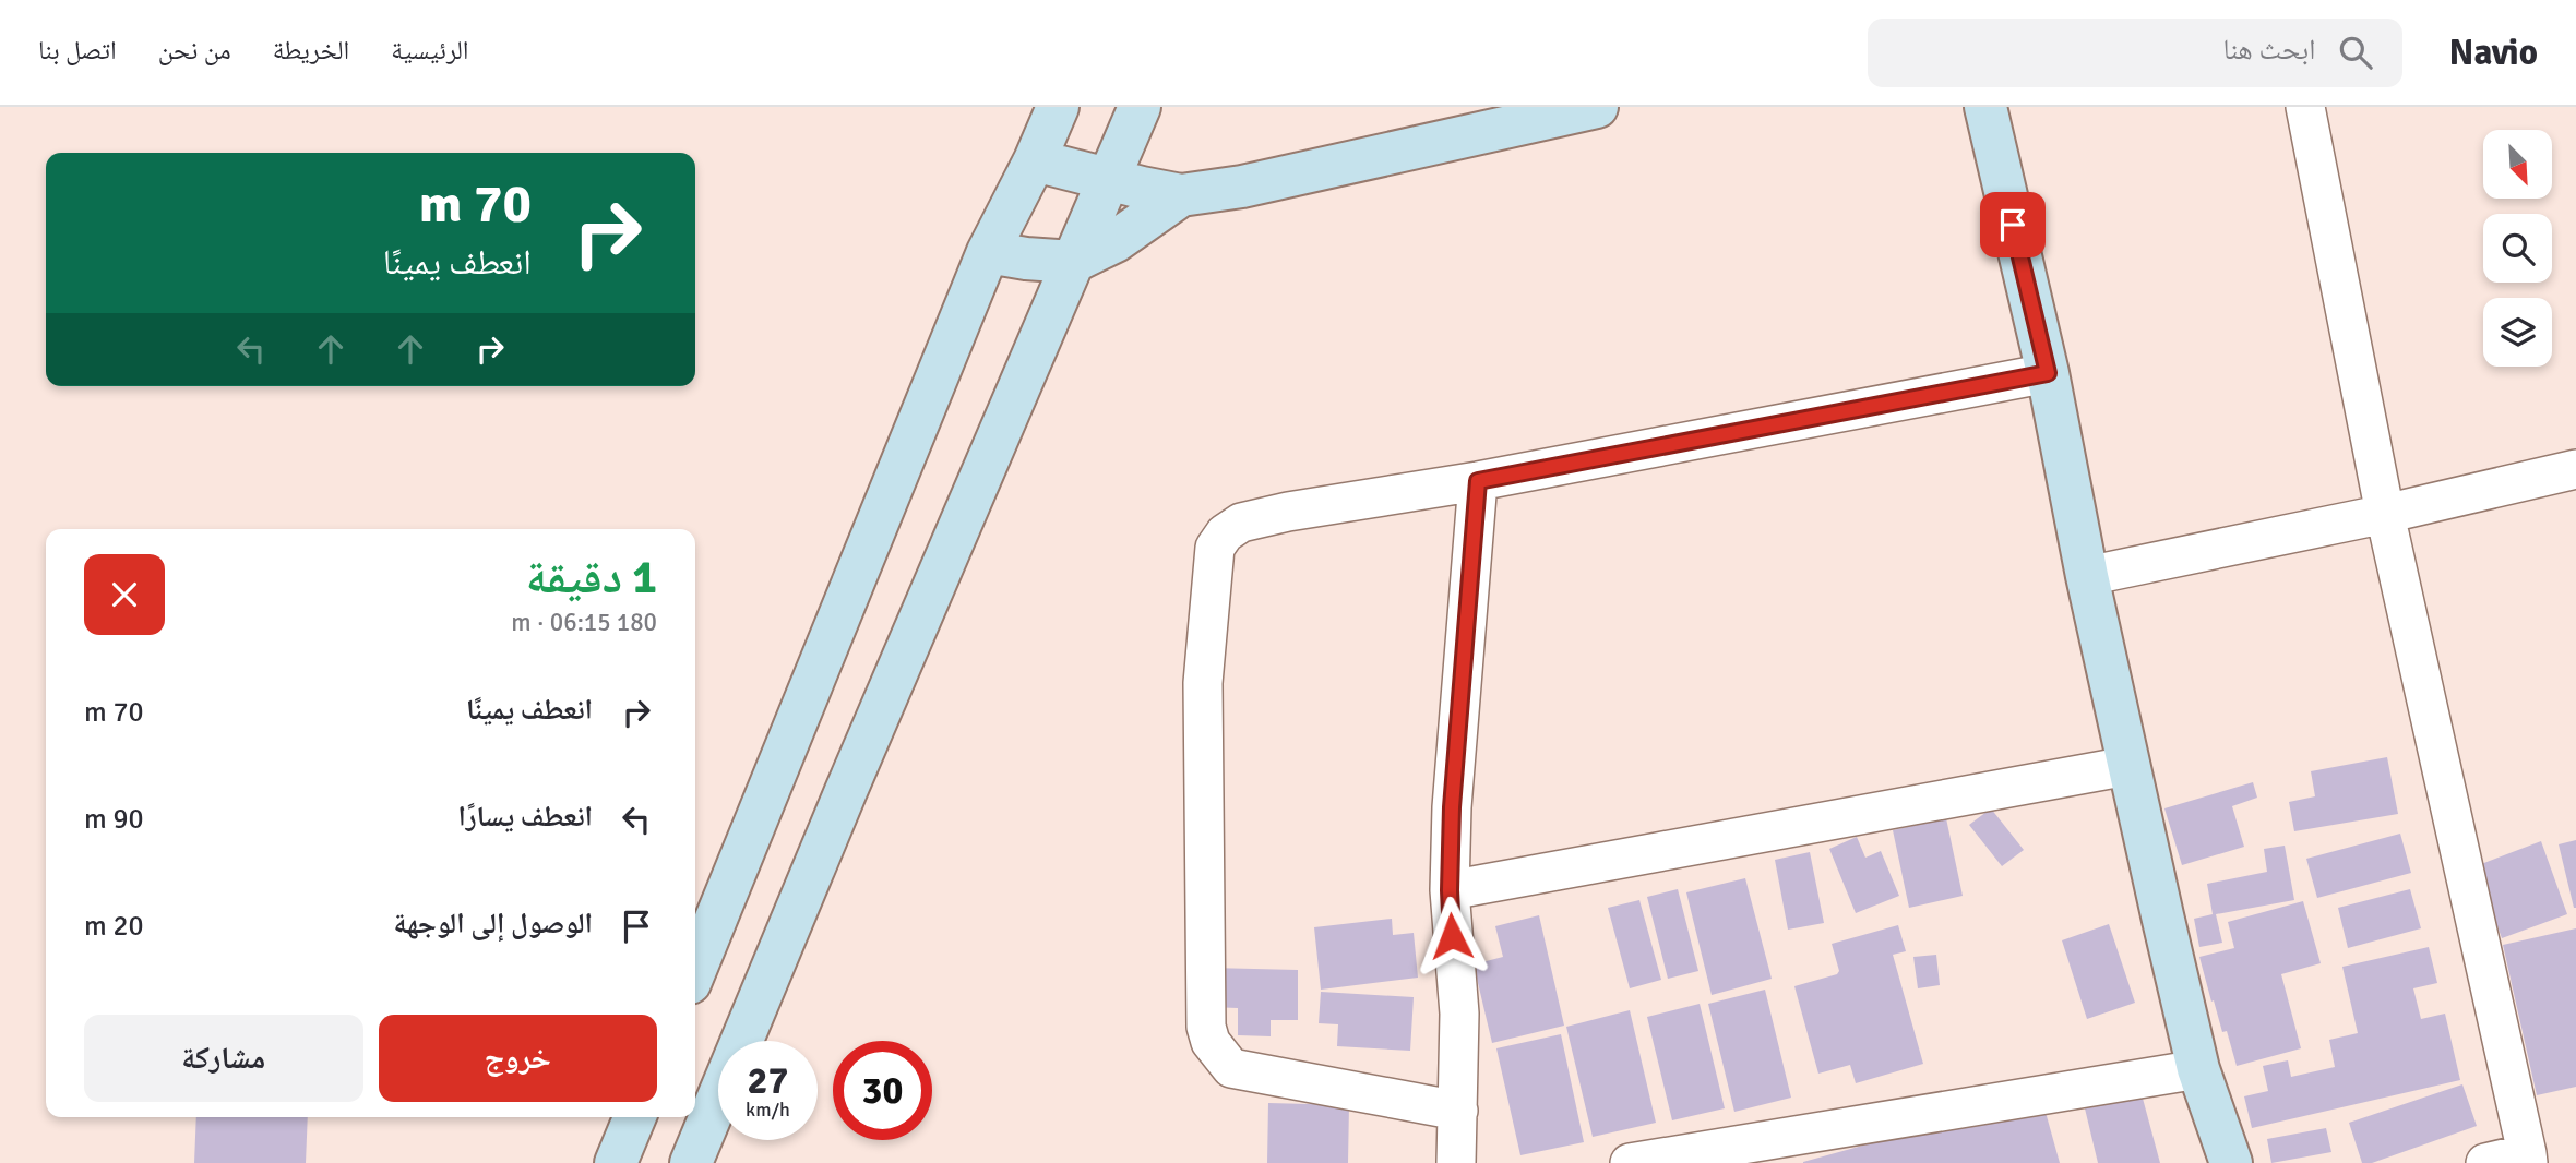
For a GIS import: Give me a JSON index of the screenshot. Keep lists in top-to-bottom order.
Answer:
{
  "north": "bottom right",
  "page": {
    "header": "Navio",
    "search": "ابحث هنا",
    "nav": [
      "الرئيسية",
      "الخريطة",
      "من نحن",
      "اتصل بنا"
    ],
    "turn": ["70 m", "انعطف يمينًا"],
    "heading": ["1 دقيقة", "180 m · 06:15"],
    "list": [
      {
        "name": "انعطف يمينًا",
        "value": "70 m"
      },
      {
        "name": "انعطف يسارًا",
        "value": "90 m"
      },
      {
        "name": "الوصول إلى الوجهة",
        "value": "20 m"
      }
    ],
    "buttons": ["خروج", "مشاركة"],
    "speed": "27 km/h",
    "limit": "30"
  }
}
